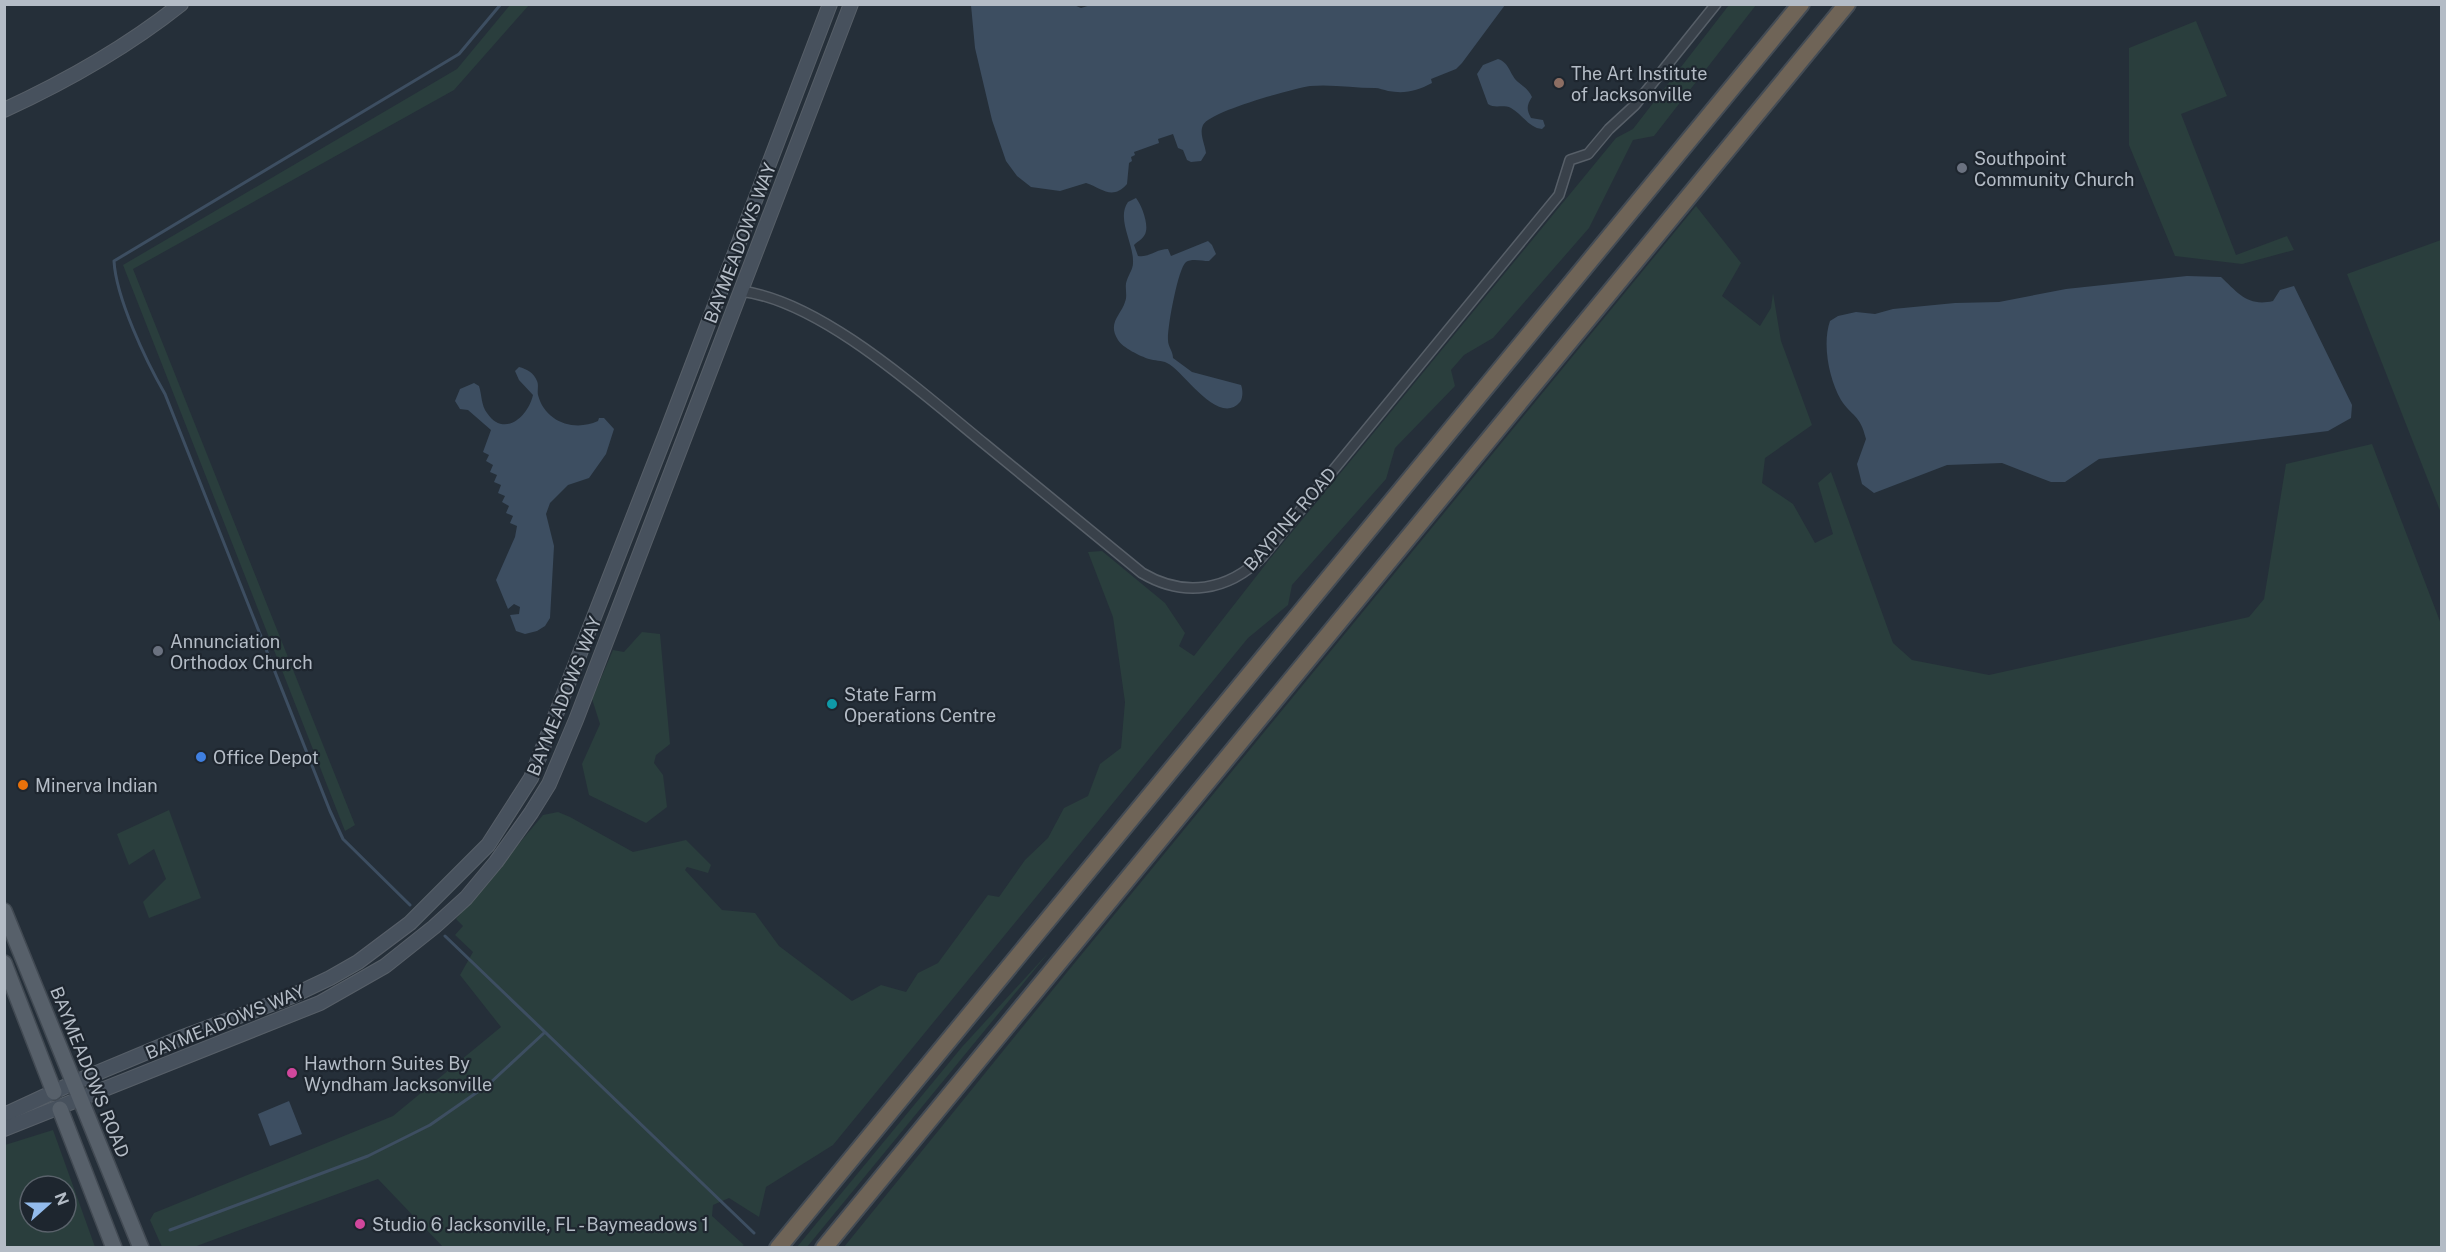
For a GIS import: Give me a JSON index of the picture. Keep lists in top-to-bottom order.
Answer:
{
  "streets": {
    "main road": ["BAYMEADOWS ROAD"],
    "street": ["BAYMEADOWS WAY", "BAYPINE ROAD"]
  },
  "crossings": [
    ["BAYMEADOWS WAY", "BAYPINE ROAD"],
    ["BAYMEADOWS WAY", "BAYMEADOWS ROAD"]
  ],
  "places": [
    "The Art Institute of Jacksonville",
    "Southpoint Community Church",
    "Annunciation Orthodox Church",
    "State Farm Operations Centre",
    "Office Depot",
    "Minerva Indian",
    "Hawthorn Suites By Wyndham Jacksonville",
    "Studio 6 Jacksonville, FL - Baymeadows 1"
  ],
  "north": "right"
}
